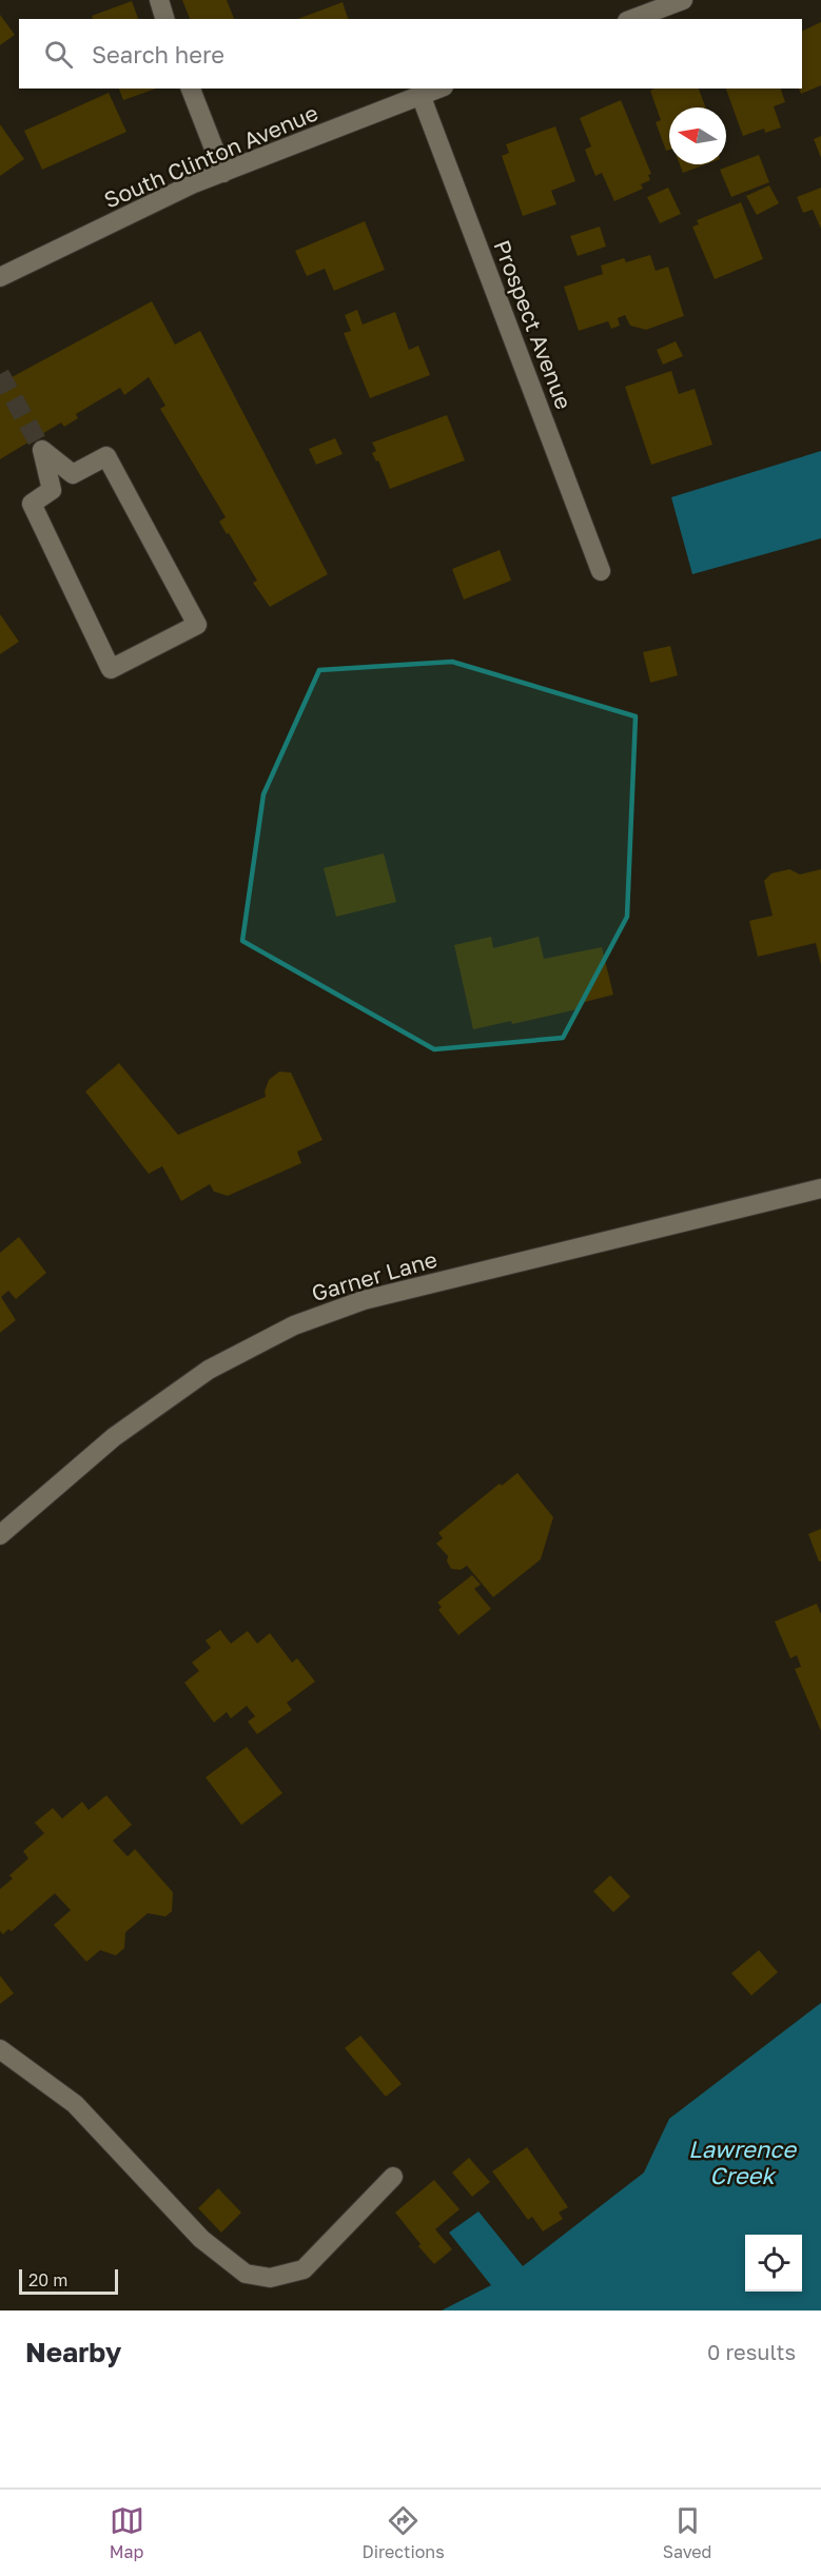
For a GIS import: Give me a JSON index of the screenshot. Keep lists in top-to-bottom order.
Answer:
{
  "streets": {
    "street": ["South Clinton Avenue", "Prospect Avenue", "Garner Lane"]
  },
  "crossings": [
    ["South Clinton Avenue", "Prospect Avenue"]
  ],
  "water": ["Lawrence Creek"],
  "scale_bar": "20 m",
  "north": "left",
  "page": {
    "search": "Search here",
    "scale": "20 m",
    "heading": ["Nearby", "0 results"],
    "nav": ["Map", "Directions", "Saved"]
  }
}
